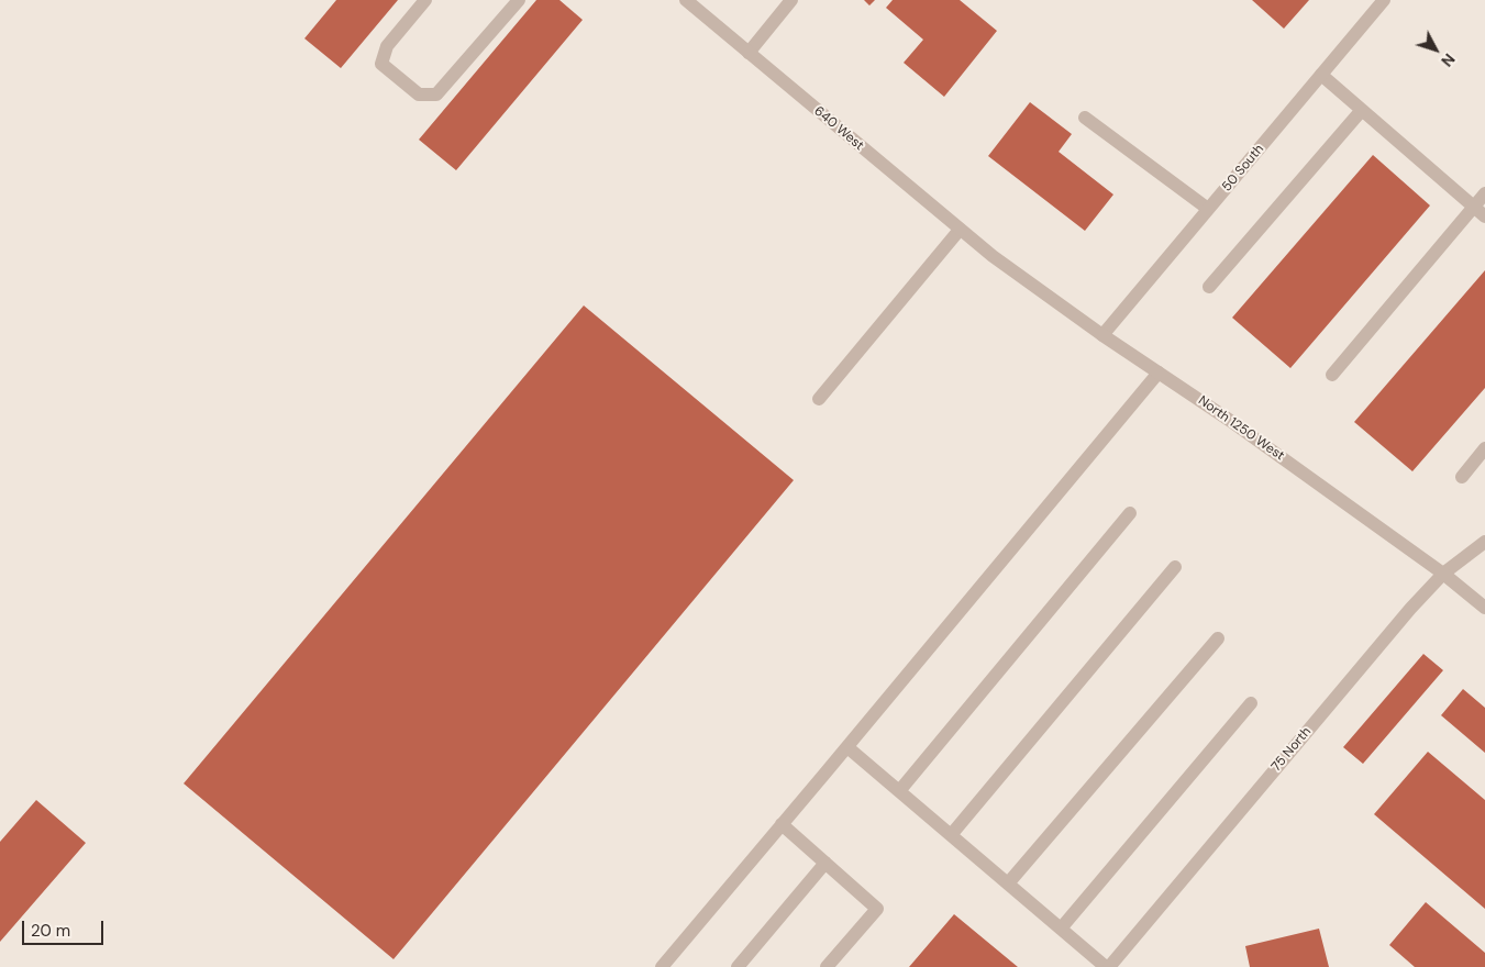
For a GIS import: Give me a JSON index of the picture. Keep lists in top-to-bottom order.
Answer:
{
  "streets": {
    "street": [
      "640 West",
      "50 South",
      "North 1250 West",
      "75 North"
    ]
  },
  "crossings": [
    ["640 West", "North 1250 West"],
    ["50 South", "North 1250 West"],
    ["North 1250 West", "75 North"]
  ],
  "scale_bar": "20 m",
  "north": "bottom right"
}
